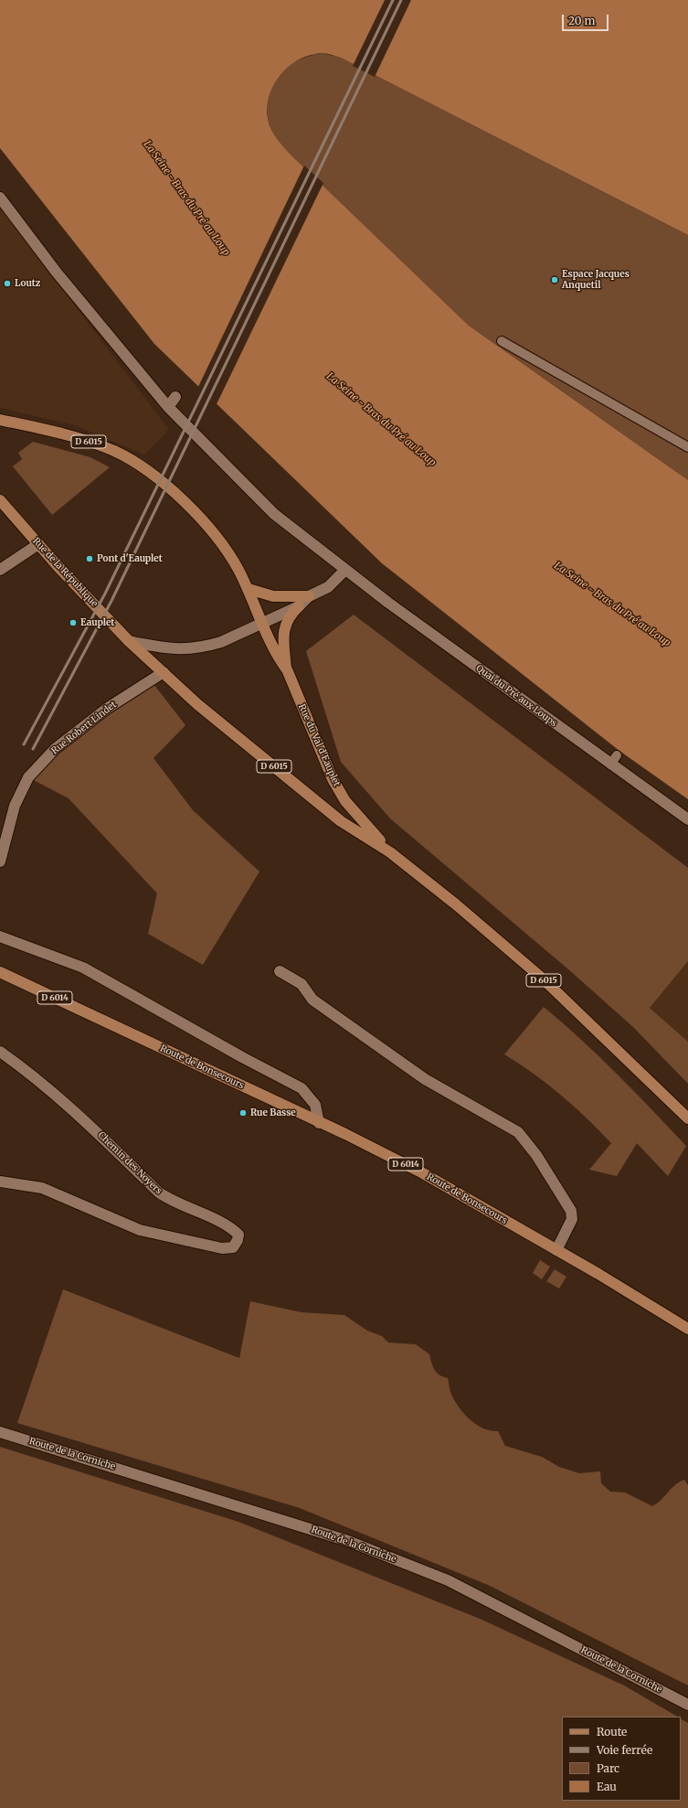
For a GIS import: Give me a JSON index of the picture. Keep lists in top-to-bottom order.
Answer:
{
  "streets": {
    "main road": [
      "D 6015",
      "Rue de la République",
      "Rue du Val d'Eauplet",
      "D 6014",
      "Route de Bonsecours"
    ],
    "street": [
      "Quai du Pré aux Loups",
      "Rue Robert Lindet",
      "Chemin des Noyers",
      "Route de la Corniche"
    ]
  },
  "crossings": [
    ["D 6015", "Rue de la République"],
    ["D 6015", "Rue Robert Lindet"],
    ["D 6015", "Rue du Val d'Eauplet"],
    ["Rue de la République", "Rue Robert Lindet"]
  ],
  "water": ["La Seine - Bras du Pré au Loup"],
  "places": [
    "Espace Jacques Anquetil",
    "Loutz",
    "Pont d'Eauplet",
    "Eauplet",
    "Rue Basse"
  ],
  "legend": [
    "Route",
    "Voie ferrée",
    "Parc",
    "Eau"
  ],
  "scale_bar": "20 m"
}
